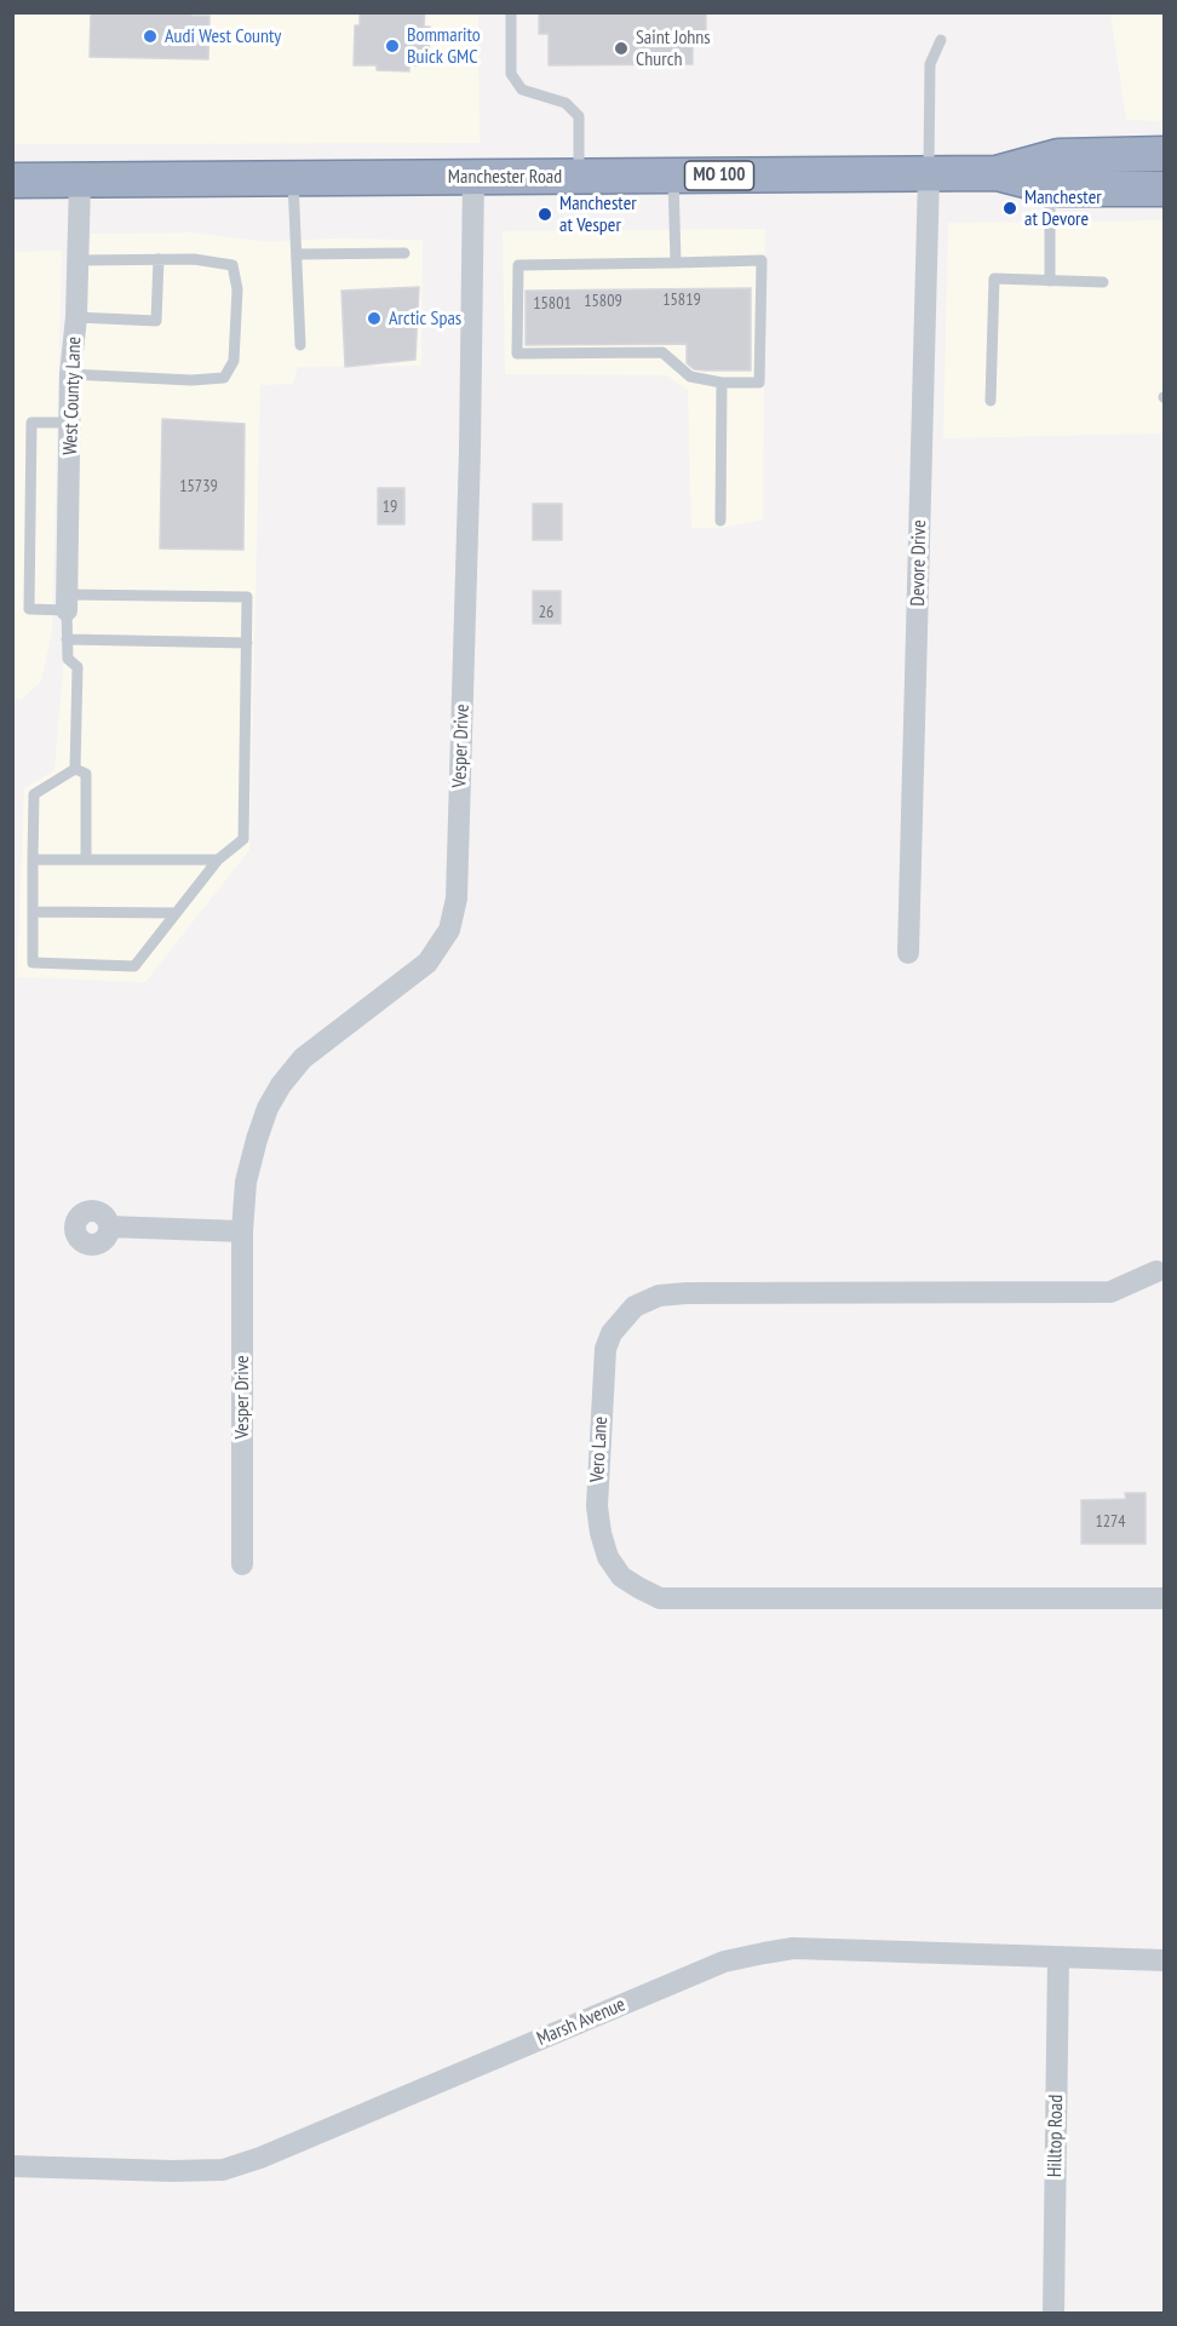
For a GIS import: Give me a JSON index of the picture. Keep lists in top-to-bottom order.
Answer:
{
  "streets": {
    "highway": ["MO 100", "Manchester Road"],
    "street": [
      "West County Lane",
      "Devore Drive",
      "Vesper Drive",
      "Vero Lane",
      "Marsh Avenue",
      "Hilltop Road"
    ]
  },
  "crossings": [
    ["Manchester Road", "West County Lane"],
    ["Manchester Road", "Devore Drive"],
    ["Manchester Road", "Vesper Drive"],
    ["Marsh Avenue", "Hilltop Road"]
  ],
  "places": [
    "Audi West County",
    "Bommarito Buick GMC",
    "Saint Johns Church",
    "Manchester at Devore",
    "Manchester at Vesper",
    "Arctic Spas"
  ],
  "house_numbers": [
    "15819",
    "15809",
    "15801",
    "15739",
    "19",
    "26",
    "1274"
  ]
}
